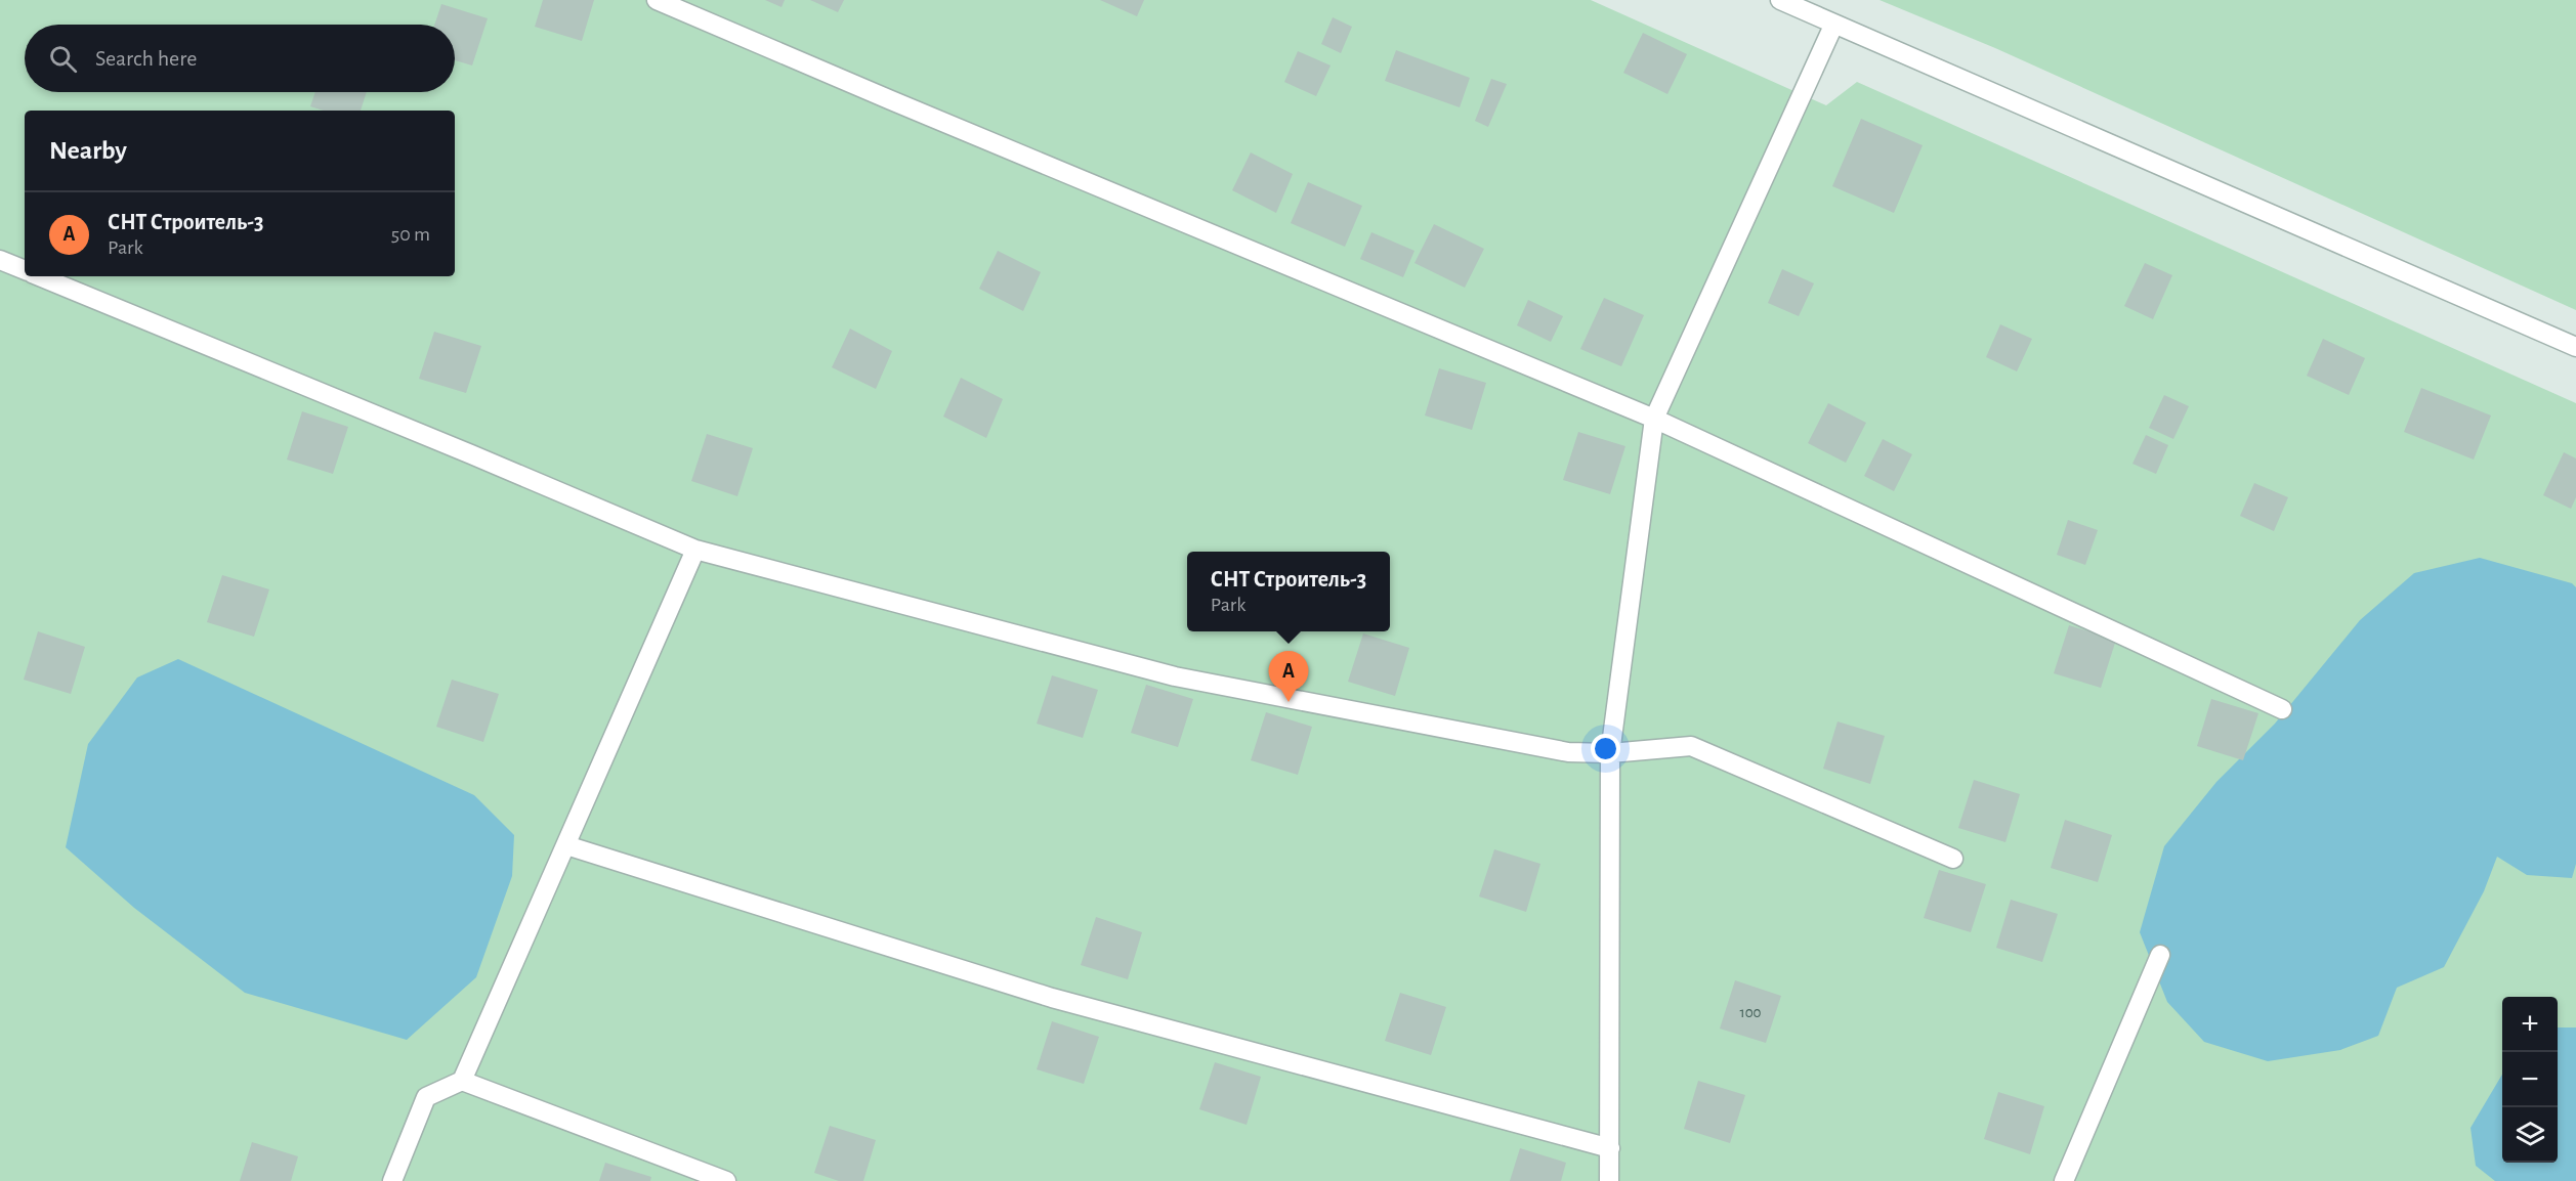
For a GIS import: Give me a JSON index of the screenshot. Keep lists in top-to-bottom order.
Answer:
{
  "house_numbers": ["100"],
  "page": {
    "search": "Search here",
    "heading": "Nearby",
    "list": [
      {
        "mark": "A",
        "name": "СНТ Строитель-3",
        "note": "Park",
        "value": "50 m"
      }
    ],
    "popup": ["СНТ Строитель-3", "Park"],
    "pins": "A",
    "map_buttons": ["+", "−"]
  }
}
